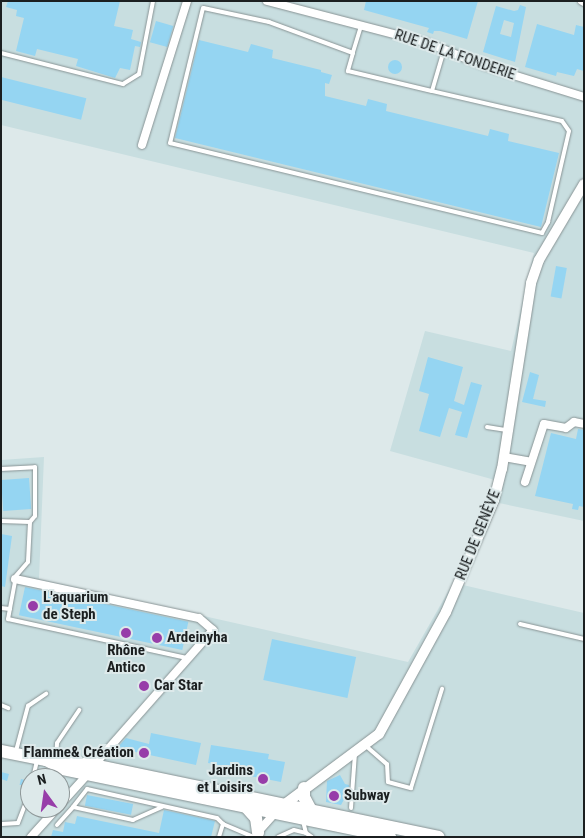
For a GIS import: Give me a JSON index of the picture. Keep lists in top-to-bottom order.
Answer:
{
  "streets": {
    "street": ["RUE DE LA FONDERIE", "RUE DE GENÈVE"]
  },
  "places": [
    "L'aquarium de Steph",
    "Rhône Antico",
    "Ardeinyha",
    "Car Star",
    "Flamme& Création",
    "Jardins et Loisirs",
    "Subway"
  ],
  "north": "top"
}
